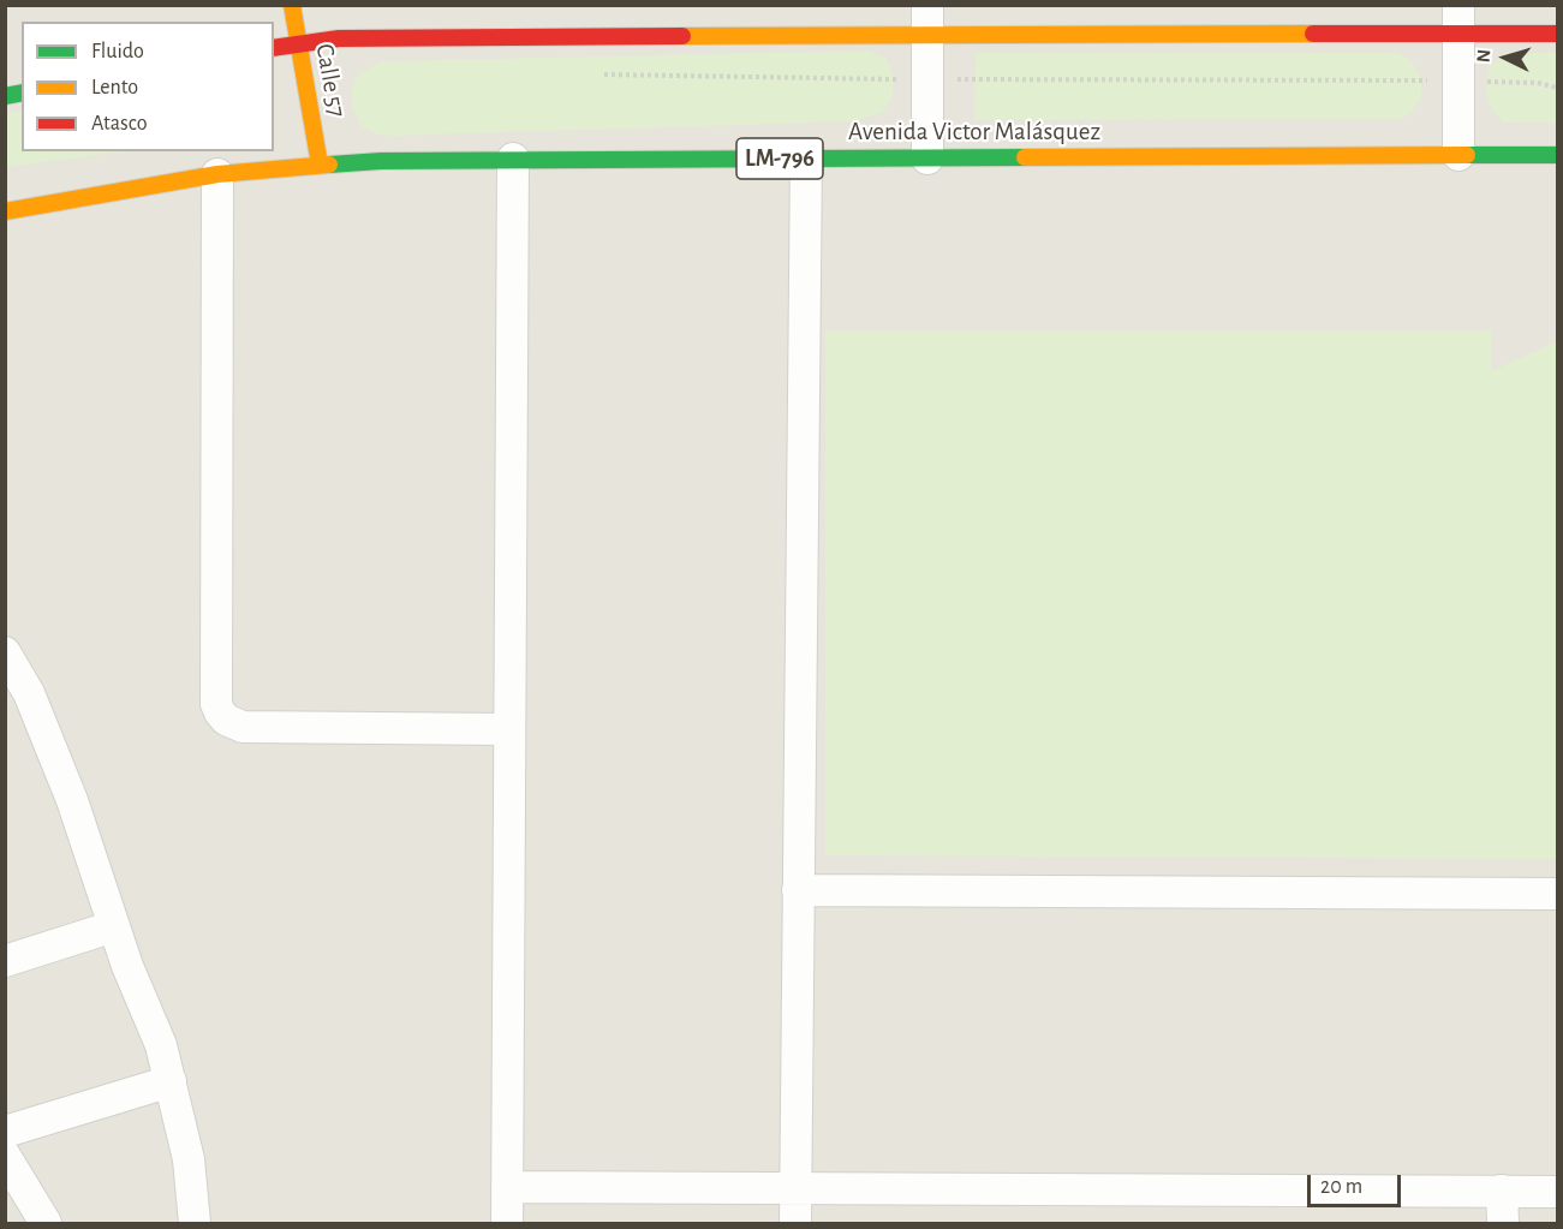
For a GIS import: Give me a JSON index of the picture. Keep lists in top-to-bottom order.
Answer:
{
  "streets": {
    "main road": ["Calle 57", "Avenida Victor Malásquez", "LM-796"]
  },
  "crossings": [
    ["Calle 57", "Avenida Victor Malásquez"]
  ],
  "legend": ["Fluido", "Lento", "Atasco"],
  "scale_bar": "20 m",
  "north": "left"
}
